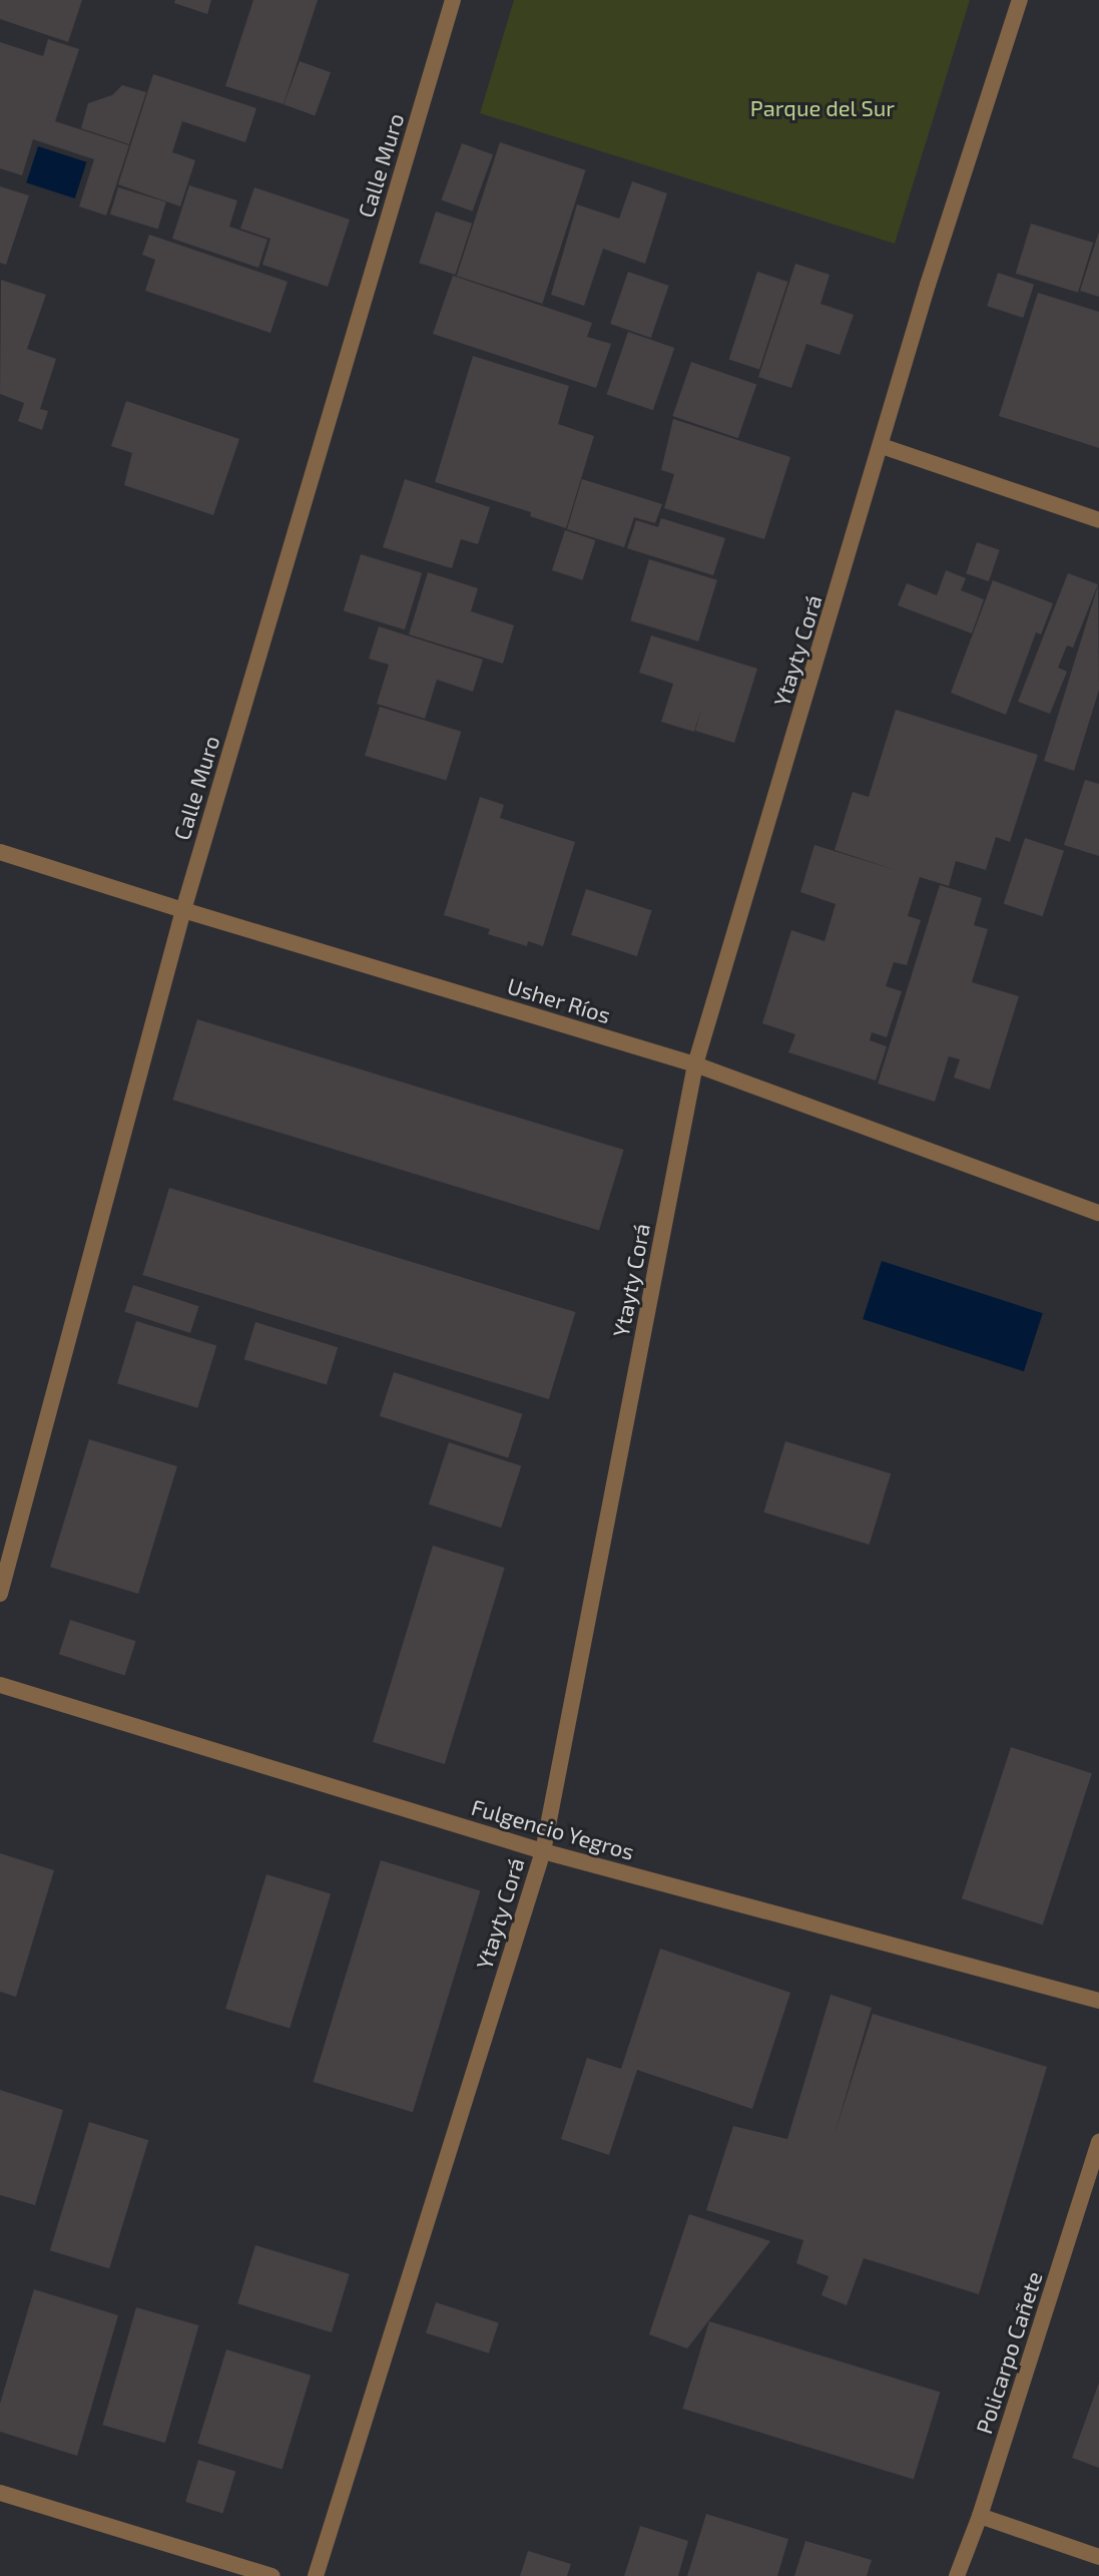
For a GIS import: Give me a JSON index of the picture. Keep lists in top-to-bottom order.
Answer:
{
  "streets": {
    "street": [
      "Calle Muro",
      "Ytayty Corá",
      "Usher Ríos",
      "Fulgencio Yegros",
      "Policarpo Cañete"
    ]
  },
  "crossings": [
    ["Calle Muro", "Usher Ríos"],
    ["Ytayty Corá", "Usher Ríos"],
    ["Ytayty Corá", "Fulgencio Yegros"]
  ],
  "parks": ["Parque del Sur"]
}
